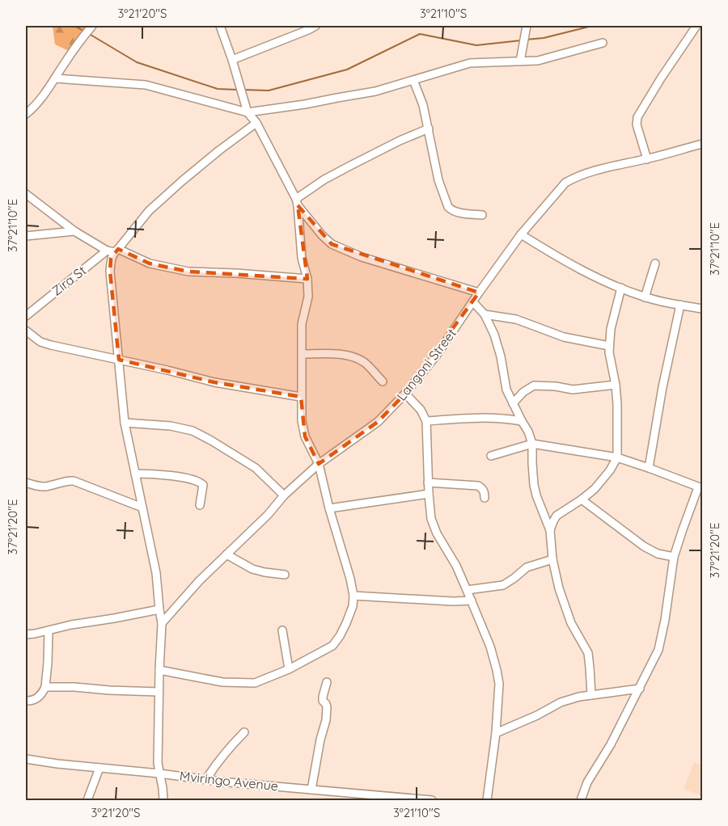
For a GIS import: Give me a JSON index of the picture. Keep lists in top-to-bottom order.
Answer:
{
  "streets": {
    "street": ["Zira St", "Langoni Street", "Mviringo Avenue"]
  },
  "coordinates": [
    "3°21'20\"S",
    "3°21'10\"S",
    "37°21'10\"E",
    "37°21'20\"E"
  ]
}
